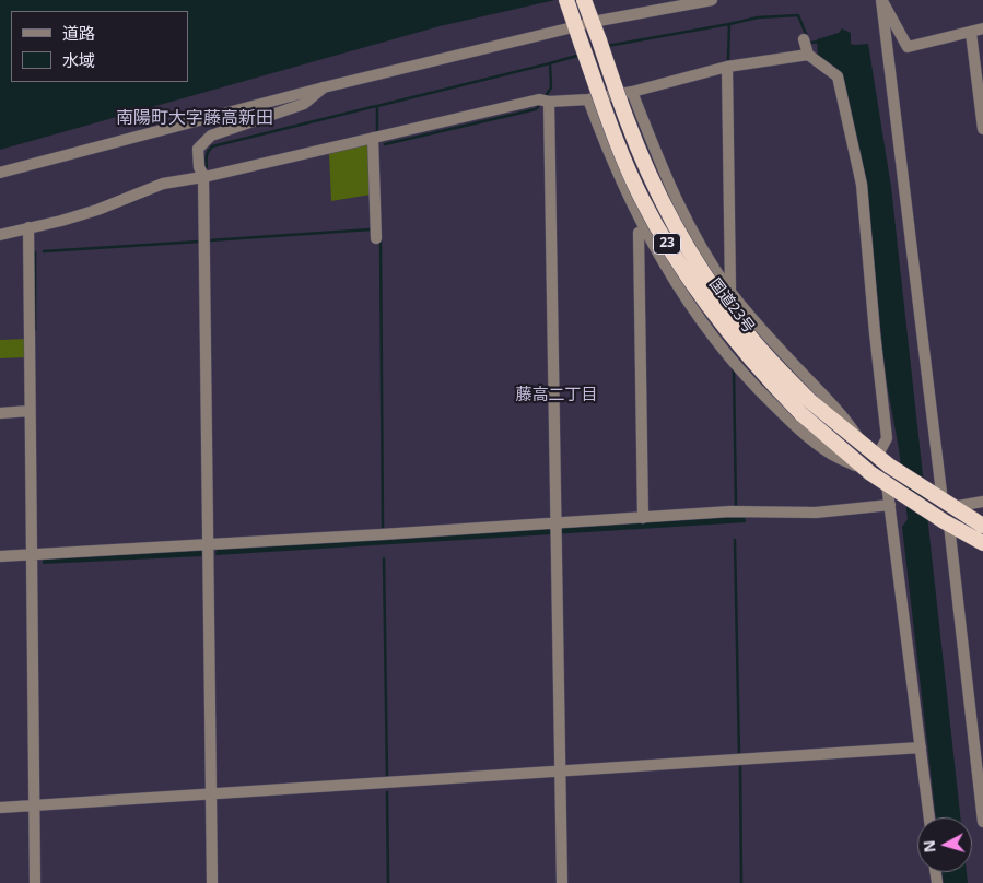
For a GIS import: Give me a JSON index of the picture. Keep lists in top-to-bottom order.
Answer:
{
  "streets": {
    "highway": ["23", "国道23号"]
  },
  "districts": ["南陽町大字藤高新田", "藤高二丁目"],
  "legend": ["道路", "水域"],
  "north": "left"
}
